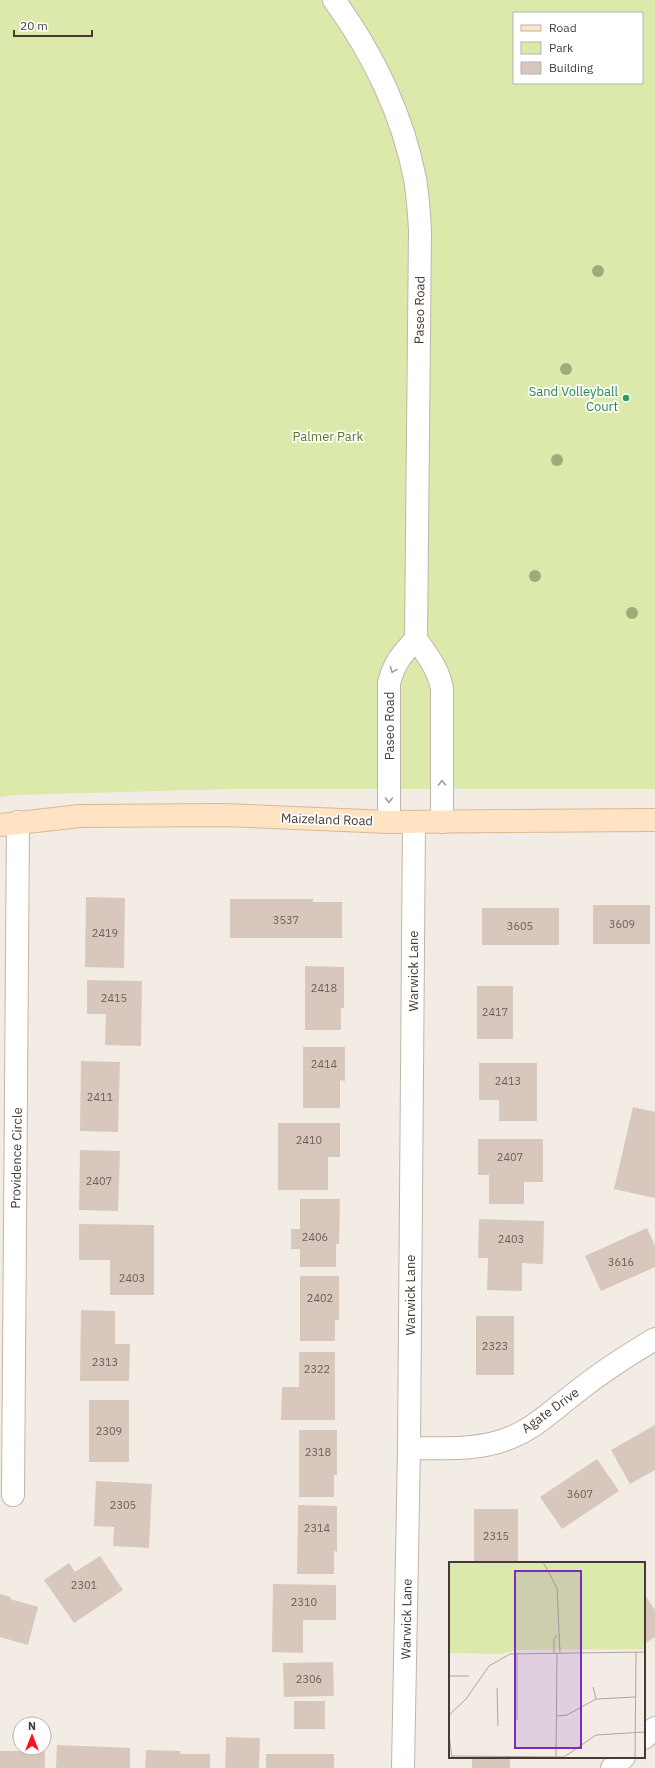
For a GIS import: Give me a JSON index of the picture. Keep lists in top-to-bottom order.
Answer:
{
  "streets": {
    "main road": ["Maizeland Road"],
    "street": [
      "Paseo Road",
      "Warwick Lane",
      "Providence Circle",
      "Agate Drive"
    ]
  },
  "crossings": [
    ["Paseo Road", "Maizeland Road"],
    ["Maizeland Road", "Warwick Lane"],
    ["Maizeland Road", "Providence Circle"],
    ["Warwick Lane", "Agate Drive"]
  ],
  "parks": ["Palmer Park"],
  "places": ["Sand Volleyball Court"],
  "house_numbers": [
    "3537",
    "3609",
    "3605",
    "2419",
    "2418",
    "2415",
    "2417",
    "2414",
    "2413",
    "2411",
    "2410",
    "2407",
    "2407",
    "2406",
    "2403",
    "3616",
    "2403",
    "2402",
    "2323",
    "2313",
    "2322",
    "2309",
    "2318",
    "3607",
    "2305",
    "2314",
    "2315",
    "2301",
    "2310",
    "2306"
  ],
  "legend": ["Road", "Park", "Building"],
  "scale_bar": "20 m",
  "north": "top"
}
